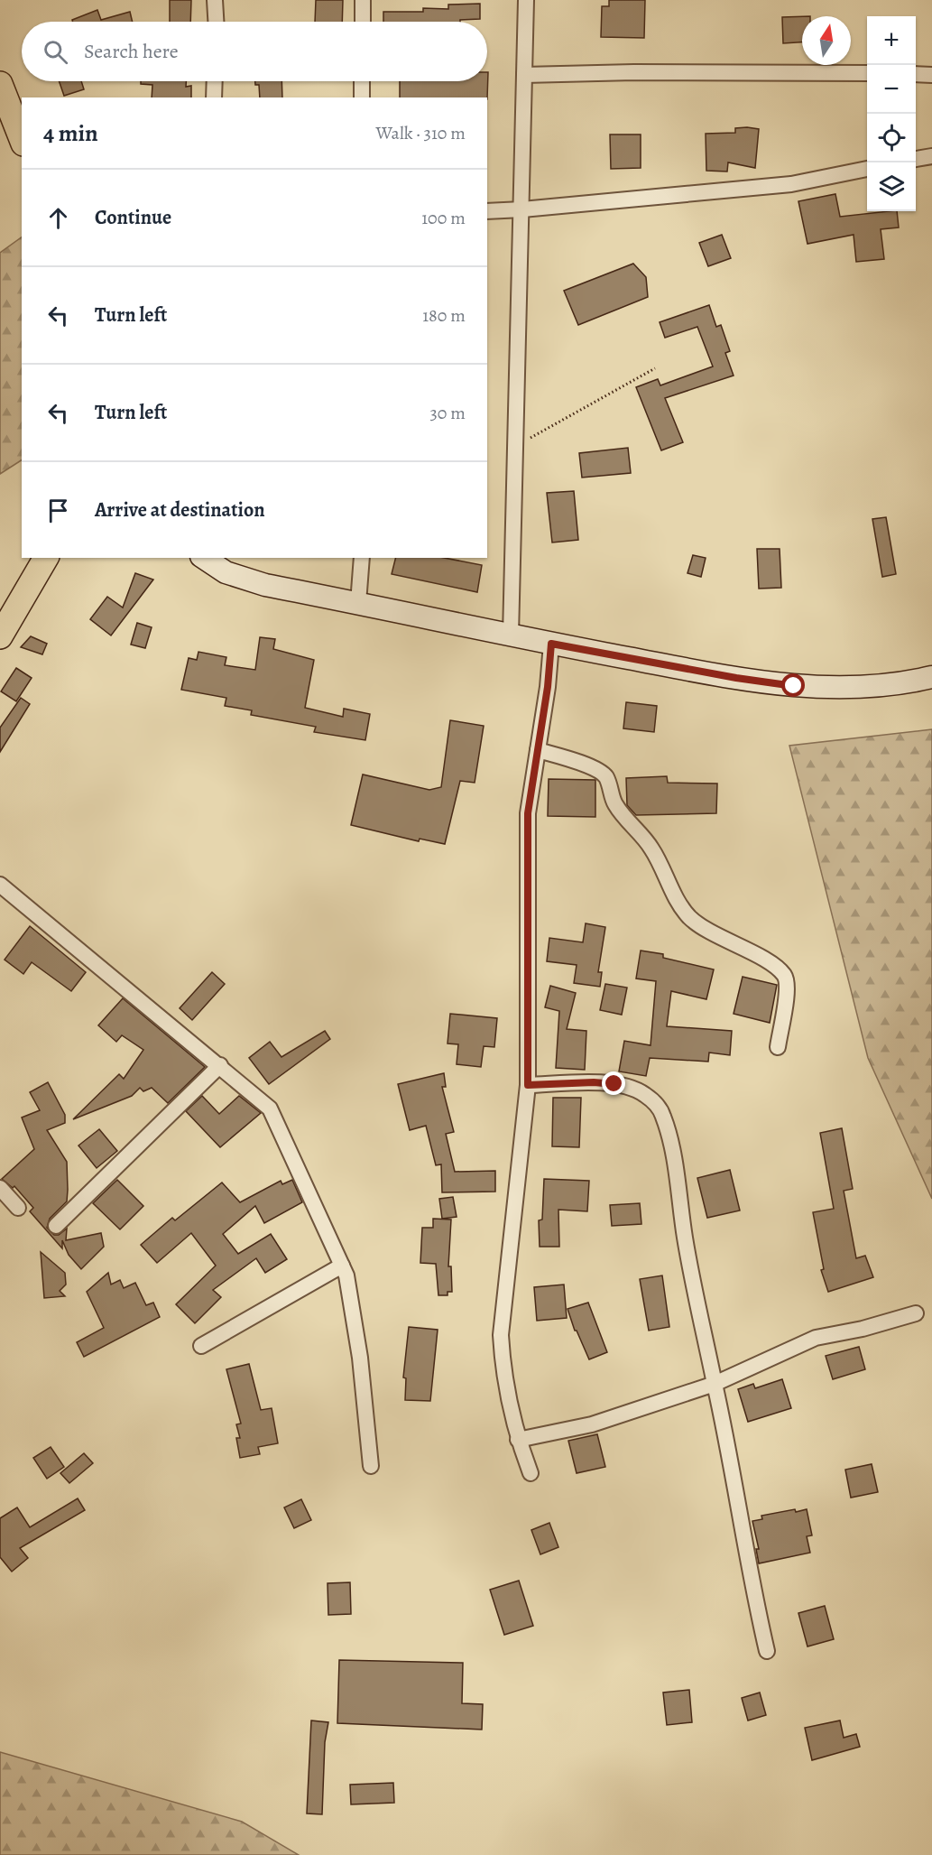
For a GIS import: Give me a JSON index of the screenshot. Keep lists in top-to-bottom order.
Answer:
{
  "north": "top",
  "page": {
    "map_buttons": ["+", "−"],
    "search": "Search here",
    "heading": ["4 min", "Walk · 310 m"],
    "list": [
      ["Continue", "100 m"],
      ["Turn left", "180 m"],
      ["Turn left", "30 m"],
      "Arrive at destination"
    ]
  }
}
